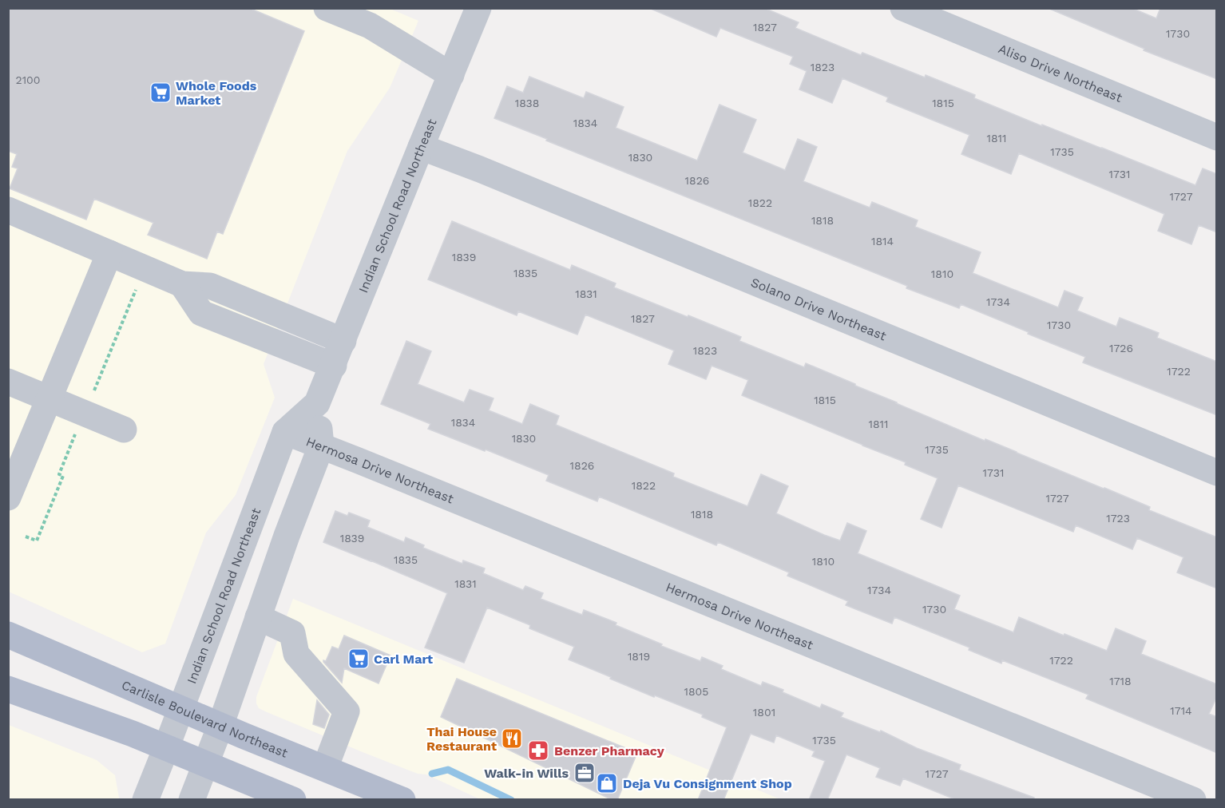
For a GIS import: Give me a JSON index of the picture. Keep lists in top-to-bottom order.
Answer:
{
  "streets": {
    "main road": ["Carlisle Boulevard Northeast"],
    "street": [
      "Aliso Drive Northeast",
      "Indian School Road Northeast",
      "Solano Drive Northeast",
      "Hermosa Drive Northeast"
    ]
  },
  "crossings": [
    ["Indian School Road Northeast", "Solano Drive Northeast"],
    ["Indian School Road Northeast", "Hermosa Drive Northeast"],
    ["Indian School Road Northeast", "Carlisle Boulevard Northeast"]
  ],
  "places": {
    "supermarket": ["Whole Foods Market", "Carl Mart"],
    "restaurant": ["Thai House Restaurant"],
    "pharmacy": ["Benzer Pharmacy"],
    "office": ["Walk-in Wills"],
    "shop": ["Deja Vu Consignment Shop"]
  },
  "house_numbers": [
    "1827",
    "1730",
    "1823",
    "2100",
    "1838",
    "1815",
    "1834",
    "1811",
    "1735",
    "1830",
    "1731",
    "1826",
    "1727",
    "1822",
    "1818",
    "1814",
    "1839",
    "1835",
    "1810",
    "1831",
    "1734",
    "1827",
    "1730",
    "1726",
    "1823",
    "1722",
    "1815",
    "1834",
    "1811",
    "1830",
    "1735",
    "1826",
    "1731",
    "1822",
    "1727",
    "1818",
    "1723",
    "1839",
    "1835",
    "1810",
    "1831",
    "1734",
    "1730",
    "1819",
    "1722",
    "1718",
    "1805",
    "1714",
    "1801",
    "1735",
    "1727"
  ]
}
